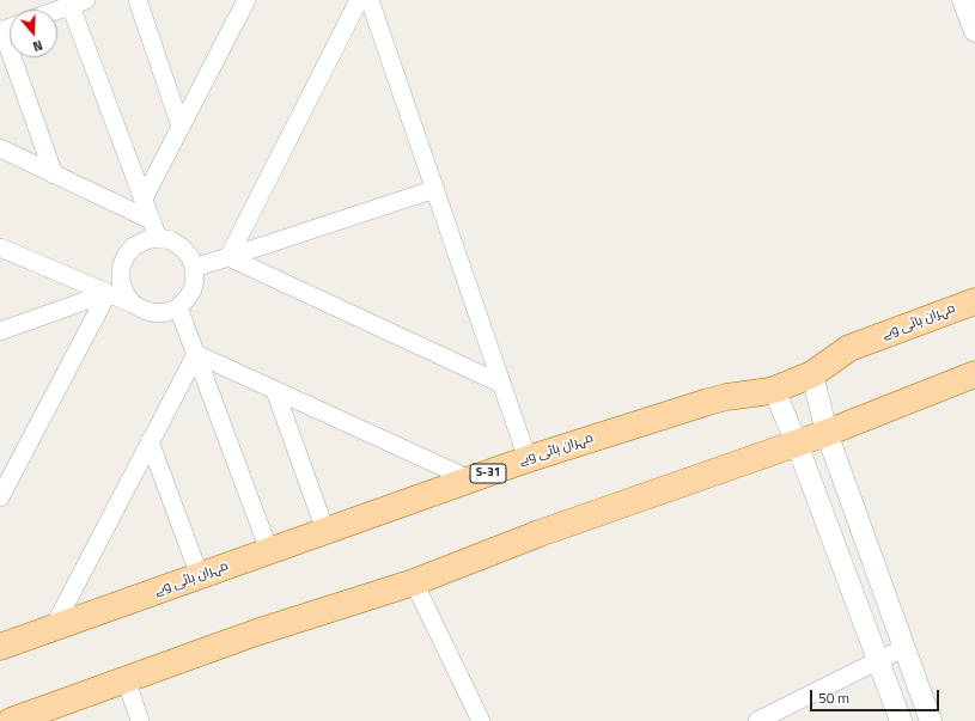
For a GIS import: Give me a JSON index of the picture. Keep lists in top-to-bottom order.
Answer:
{
  "streets": {
    "main road": ["مہران ہائی وے", "S-31"]
  },
  "scale_bar": "50 m",
  "north": "bottom"
}
